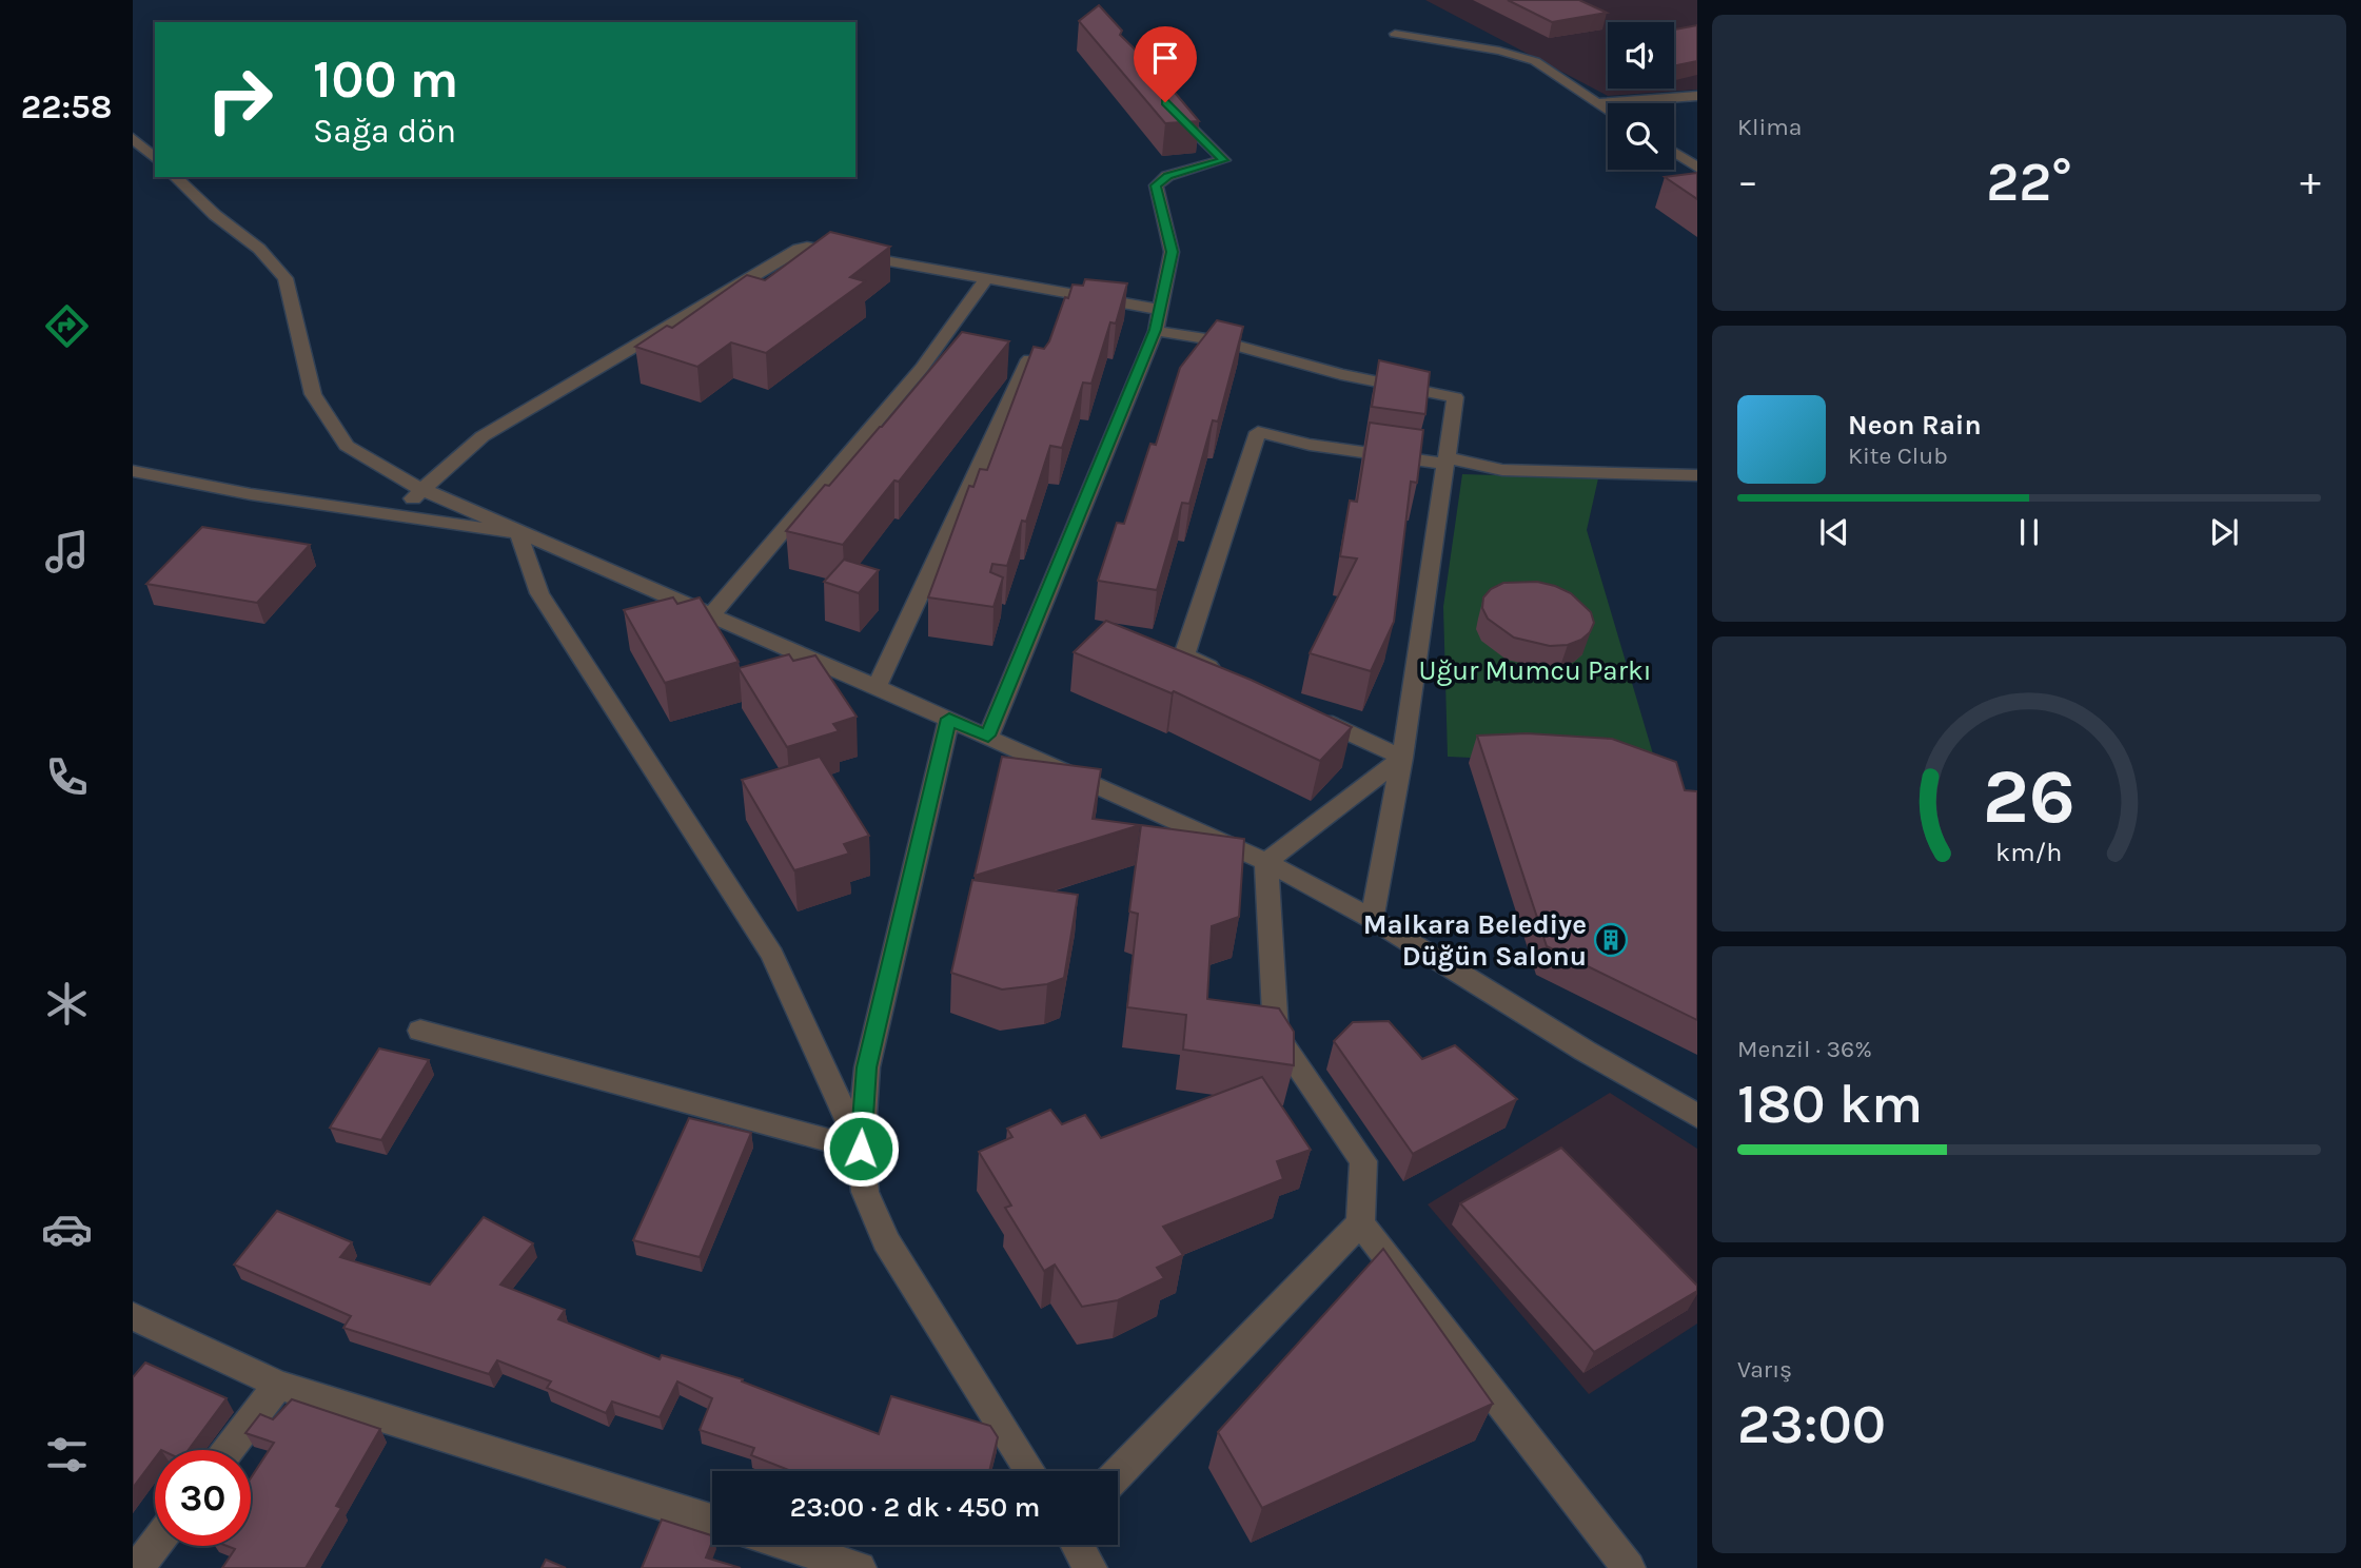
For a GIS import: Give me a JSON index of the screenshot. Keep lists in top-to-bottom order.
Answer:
{
  "parks": ["Uğur Mumcu Parkı"],
  "places": {
    "building": ["Malkara Belediye Düğün Salonu"]
  },
  "page": {
    "tabs": "22:58",
    "tile": [
      "Klima",
      ["Menzil · 36%", "180 km"],
      ["Varış", "23:00"]
    ],
    "turn": ["100 m", "Sağa dön"],
    "heat": ["−", "22°", "+"],
    "song": ["Neon Rain", "Kite Club"],
    "limit": "30",
    "trip": "23:00 · 2 dk · 450 m",
    "gauge": ["26", "km/h"]
  }
}
